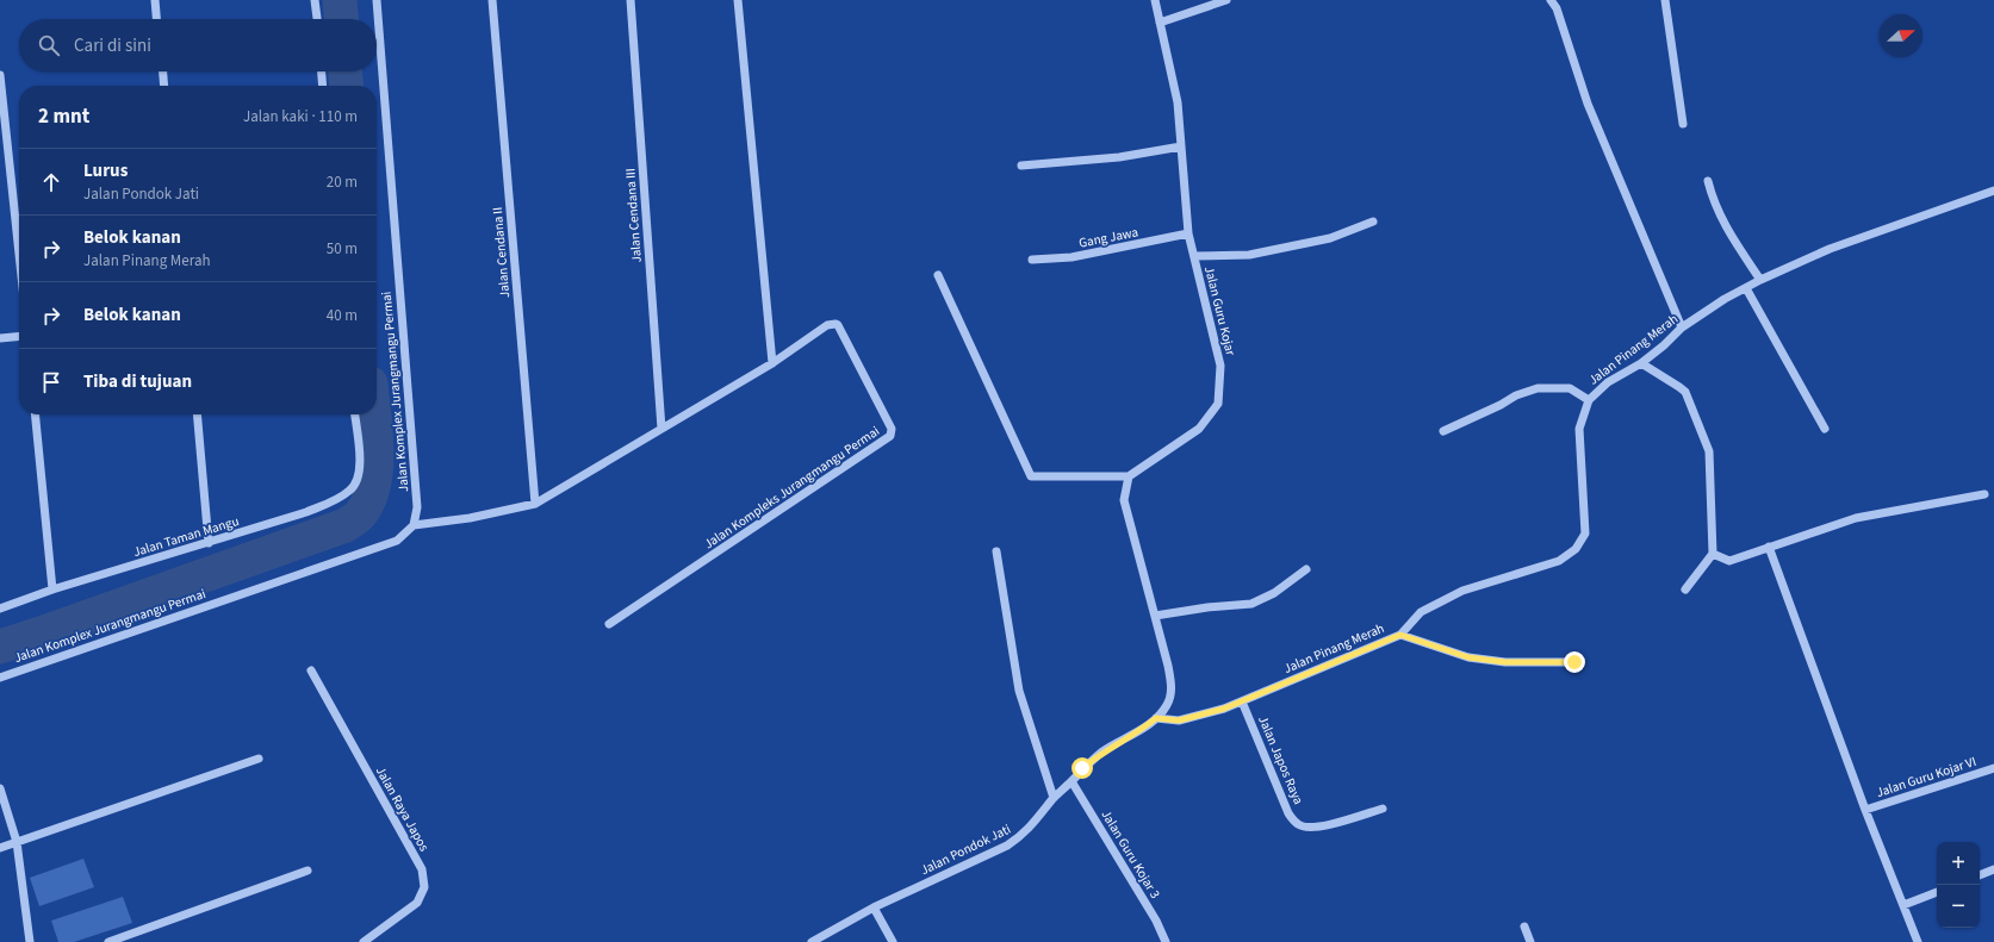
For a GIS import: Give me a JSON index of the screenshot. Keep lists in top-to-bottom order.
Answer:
{
  "streets": {
    "street": [
      "Jalan Cendana III",
      "Gang Jawa",
      "Jalan Cendana II",
      "Jalan Guru Kojar",
      "Jalan Pinang Merah",
      "Jalan Komplex Jurangmangu Permai",
      "Jalan Kompleks Jurangmangu Permai",
      "Jalan Taman Mangu",
      "Jalan Japos Raya",
      "Jalan Guru Kojar VI",
      "Jalan Raya Japos",
      "Jalan Pondok Jati",
      "Jalan Guru Kojar 3"
    ]
  },
  "crossings": [
    ["Jalan Cendana III", "Jalan Kompleks Jurangmangu Permai"],
    ["Gang Jawa", "Jalan Guru Kojar"],
    ["Jalan Cendana II", "Jalan Kompleks Jurangmangu Permai"],
    ["Jalan Pinang Merah", "Jalan Japos Raya"],
    ["Jalan Pinang Merah", "Jalan Pondok Jati"],
    ["Jalan Komplex Jurangmangu Permai", "Jalan Kompleks Jurangmangu Permai"],
    ["Jalan Pondok Jati", "Jalan Guru Kojar 3"]
  ],
  "north": "right",
  "page": {
    "search": "Cari di sini",
    "heading": ["2 mnt", "Jalan kaki · 110 m"],
    "list": [
      ["Lurus", "Jalan Pondok Jati", "20 m"],
      ["Belok kanan", "Jalan Pinang Merah", "50 m"],
      ["Belok kanan", "40 m"],
      "Tiba di tujuan"
    ],
    "map_buttons": ["+", "−"]
  }
}
